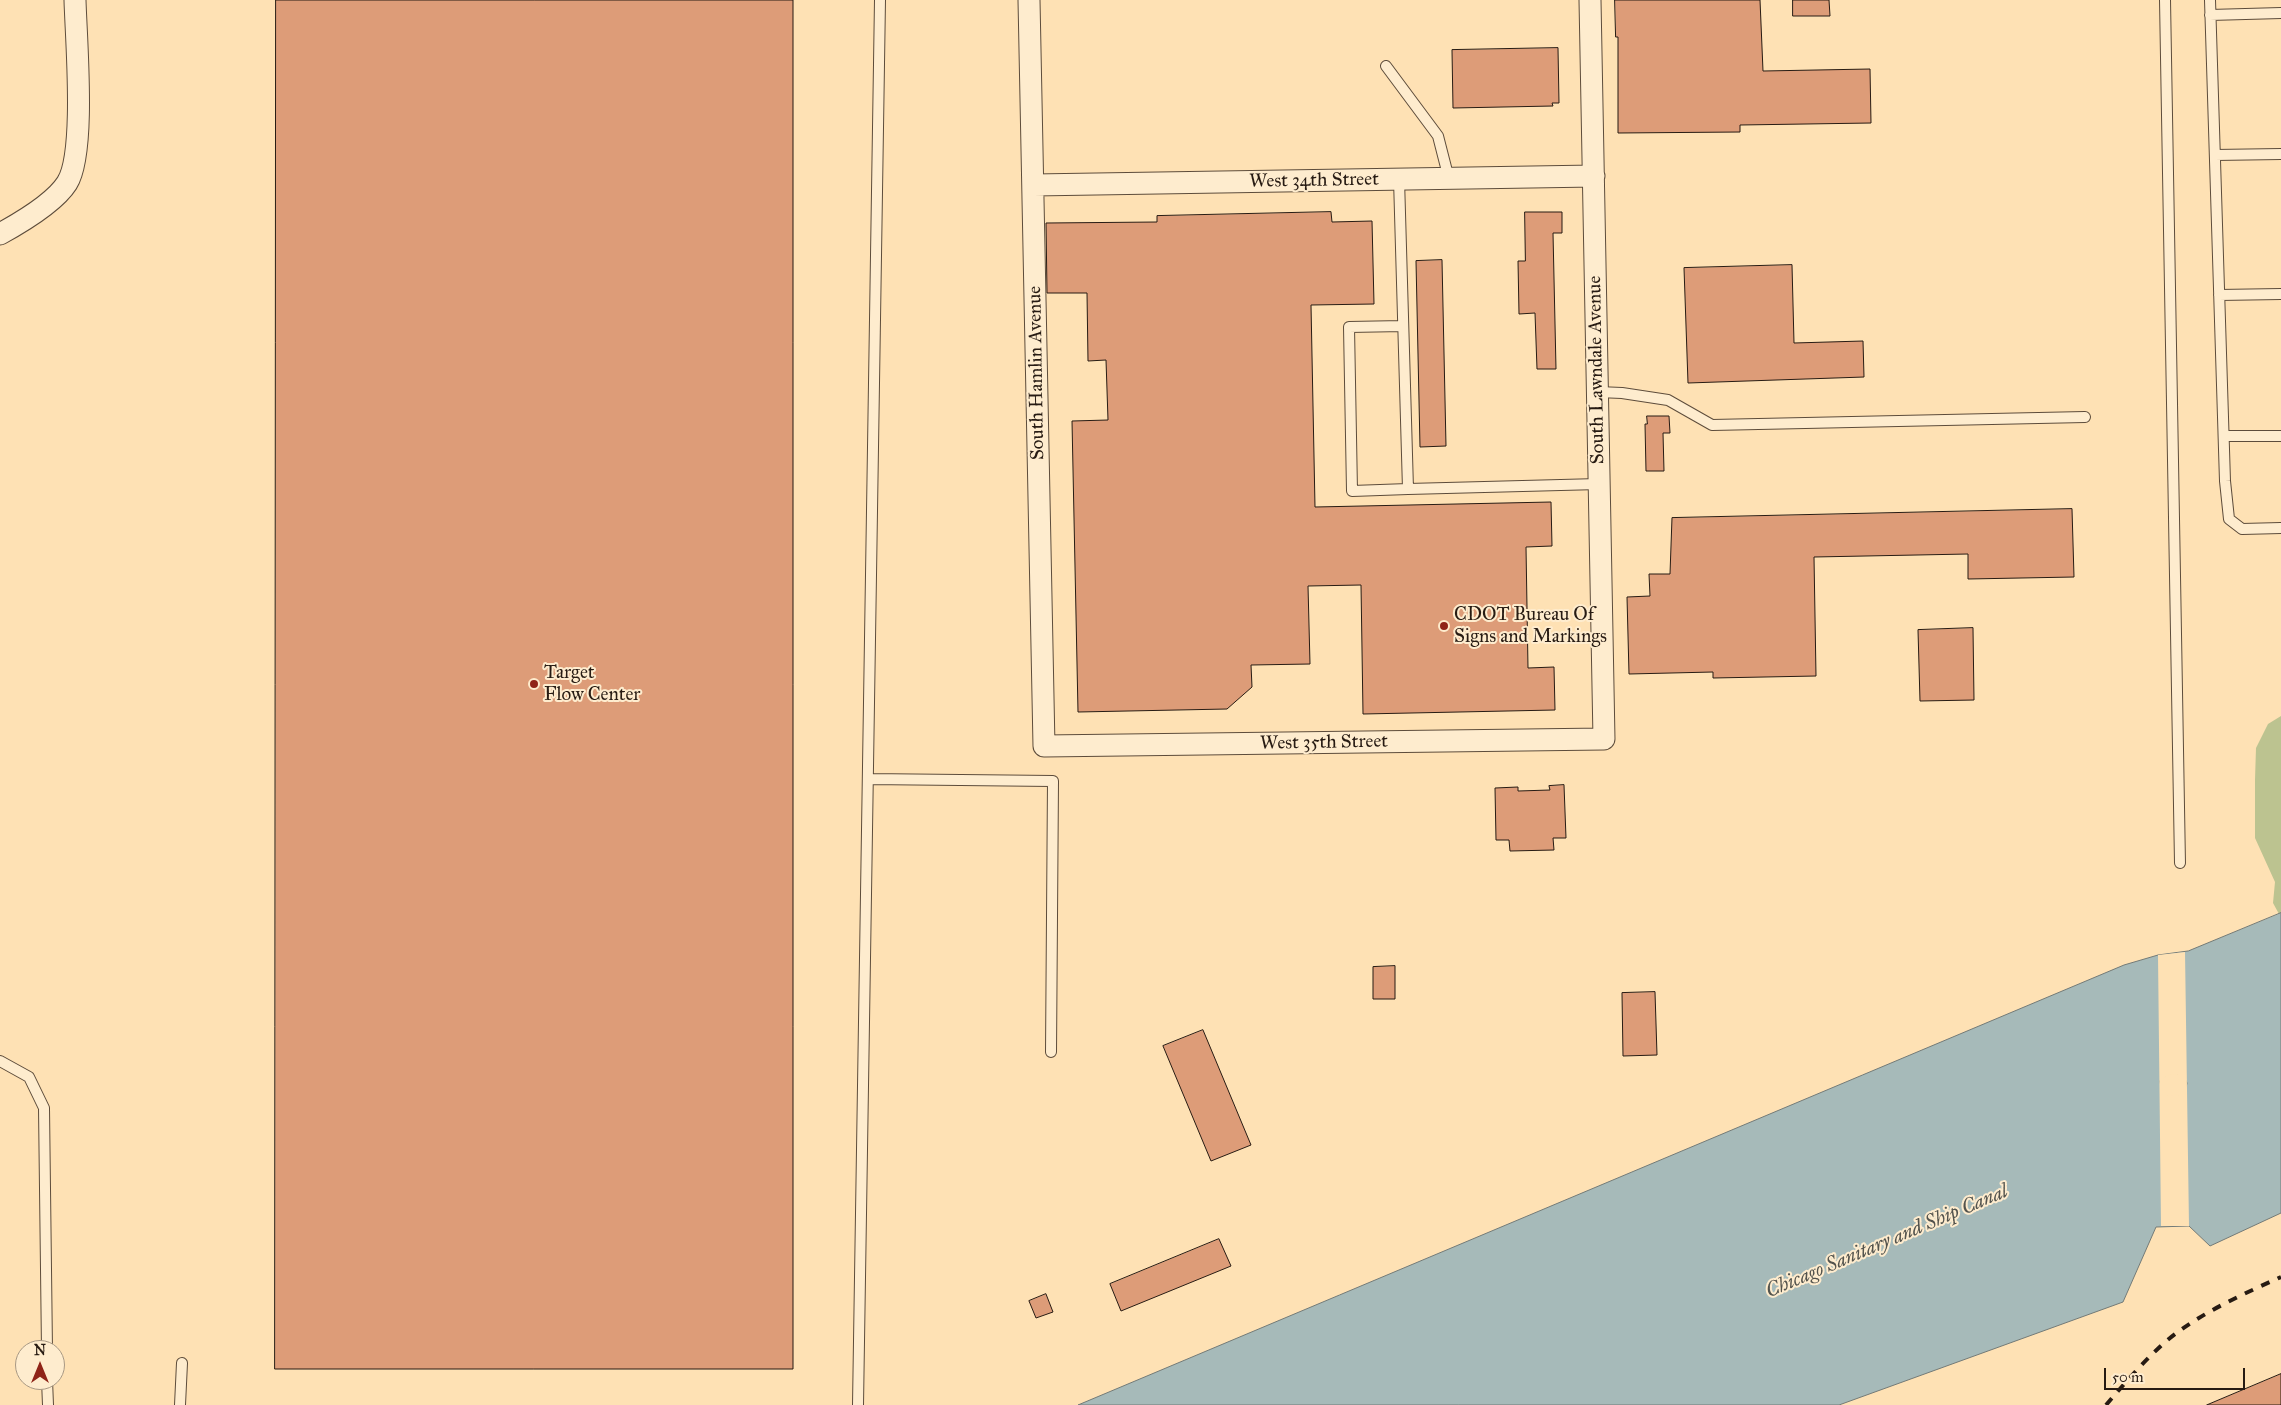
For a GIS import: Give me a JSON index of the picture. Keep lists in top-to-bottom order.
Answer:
{
  "streets": {
    "street": [
      "West 34th Street",
      "South Lawndale Avenue",
      "South Hamlin Avenue",
      "West 35th Street"
    ]
  },
  "crossings": [
    ["West 34th Street", "South Lawndale Avenue"],
    ["West 34th Street", "South Hamlin Avenue"],
    ["South Lawndale Avenue", "West 35th Street"],
    ["South Hamlin Avenue", "West 35th Street"]
  ],
  "water": ["Chicago Sanitary and Ship Canal"],
  "places": ["CDOT Bureau Of Signs and Markings", "Target Flow Center"],
  "scale_bar": "50 m",
  "north": "top"
}
